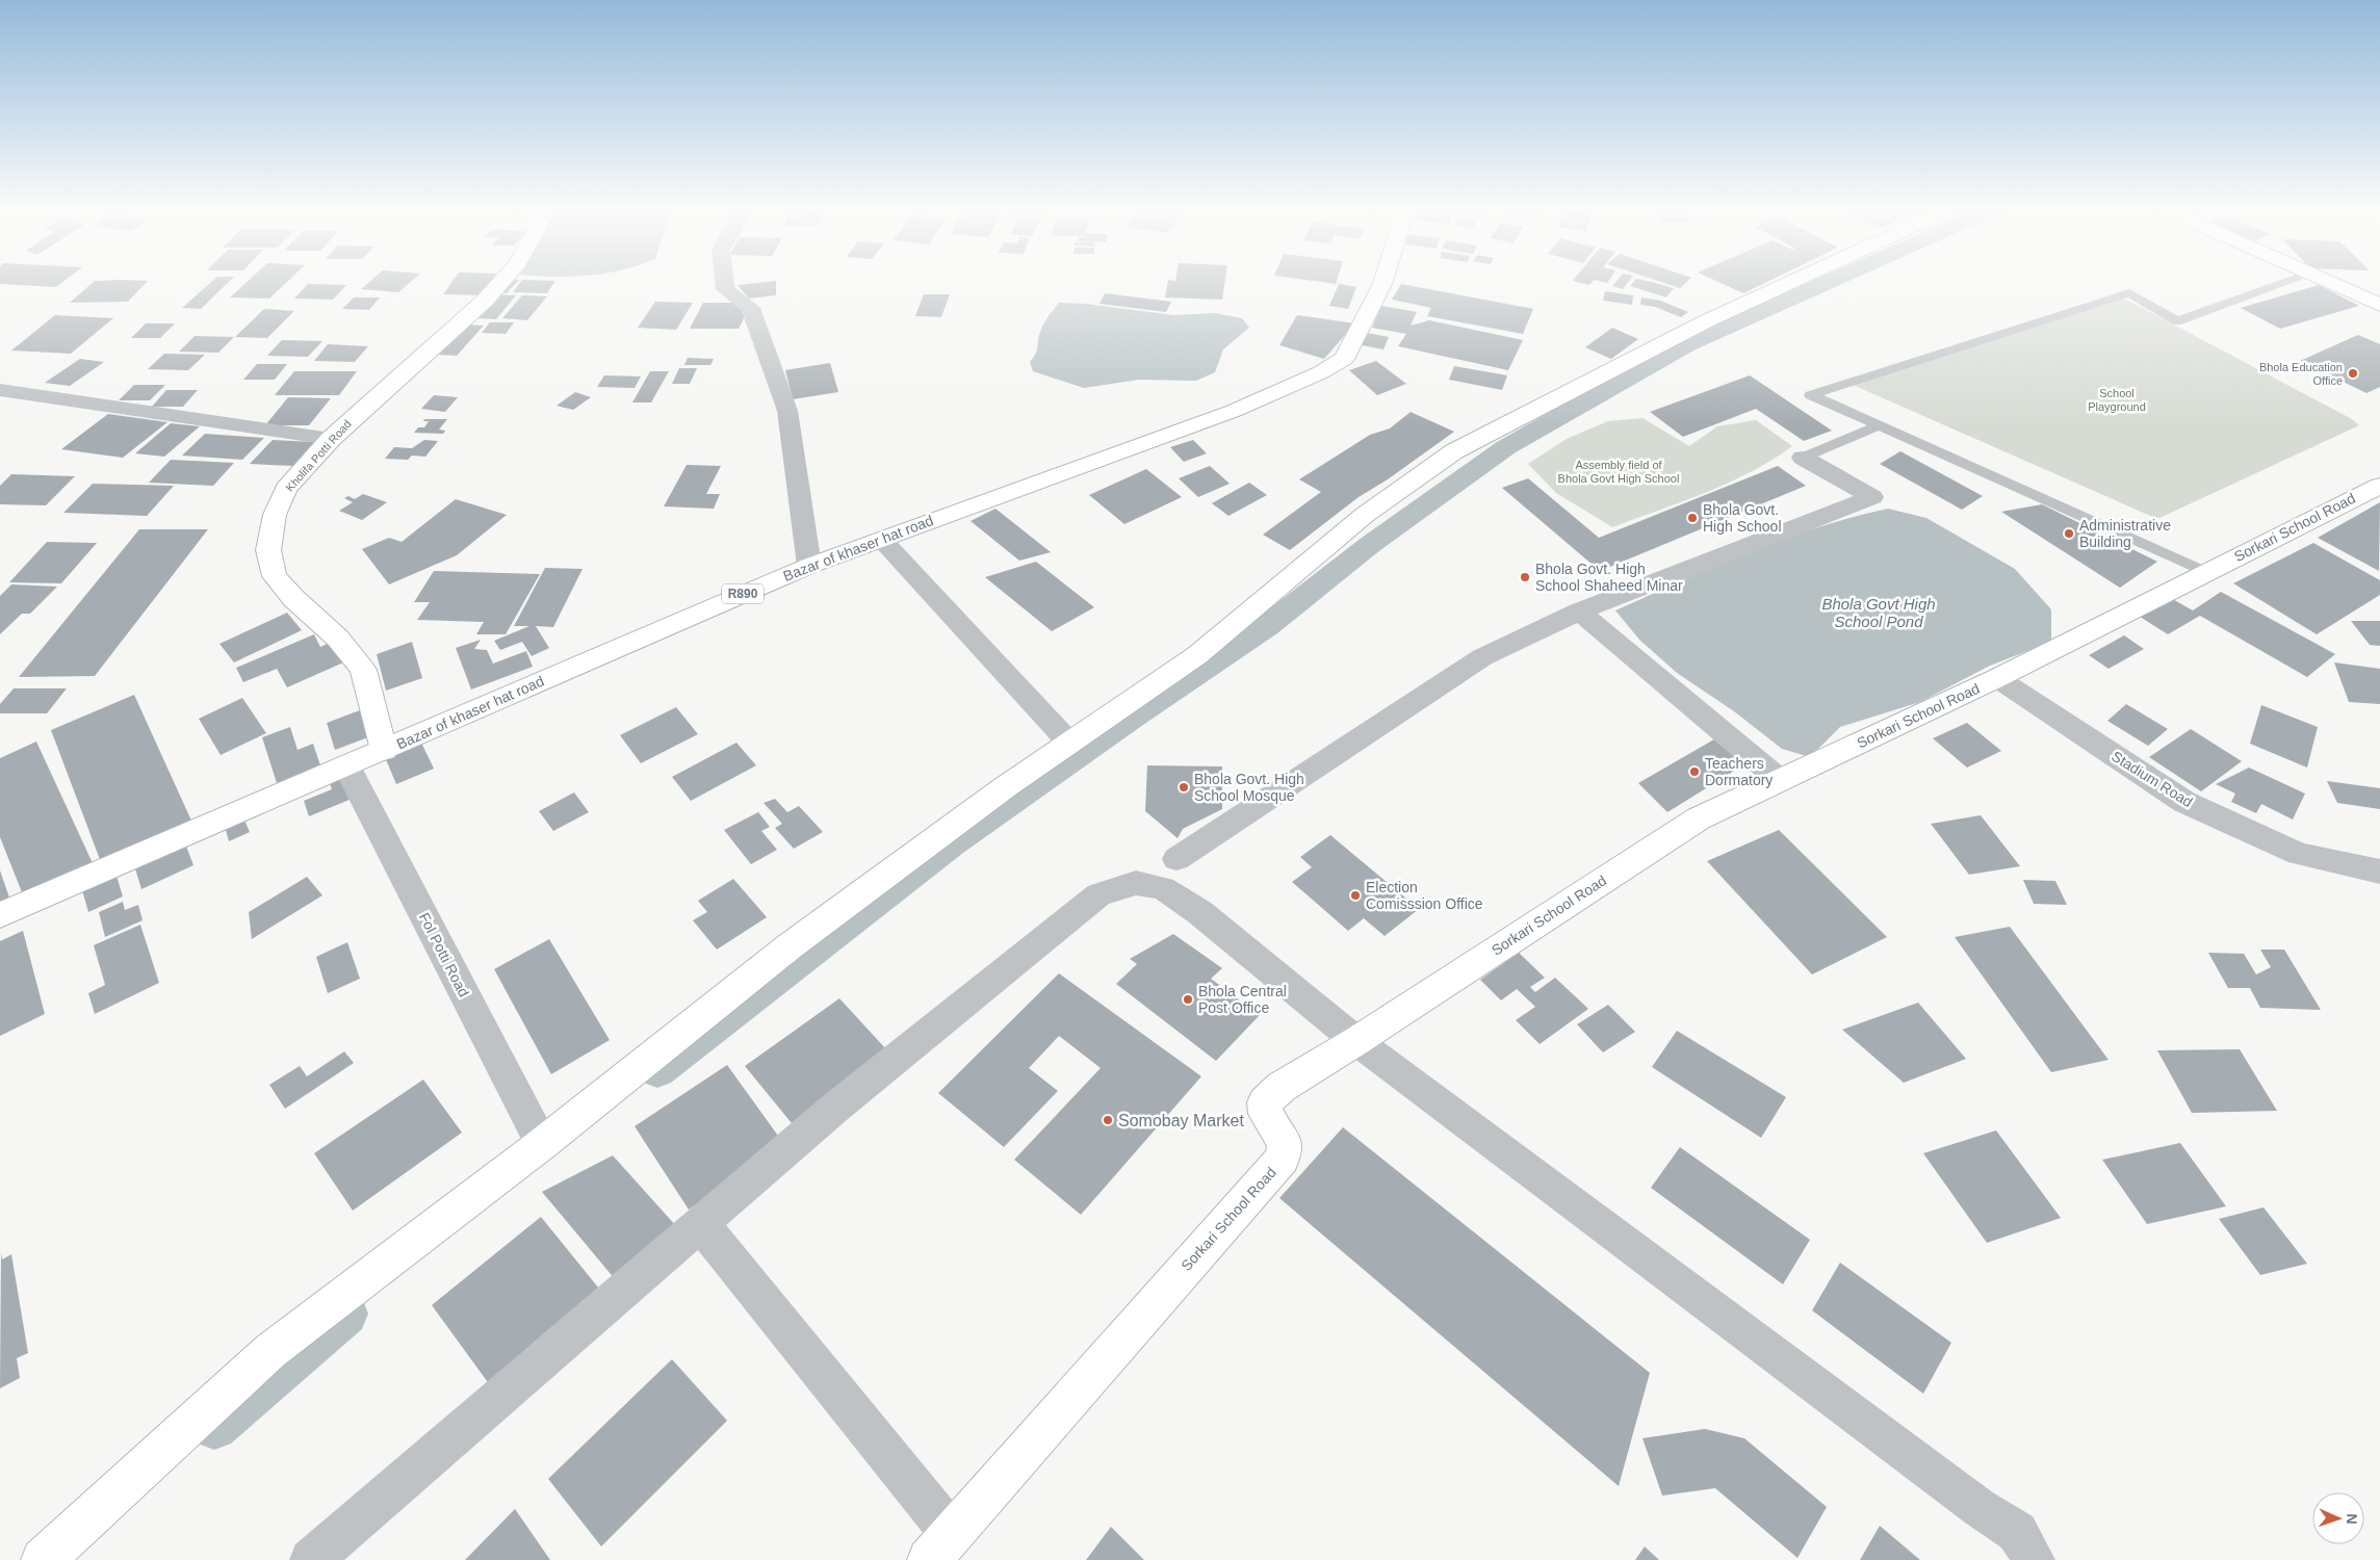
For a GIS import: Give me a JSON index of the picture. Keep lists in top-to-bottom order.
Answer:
{
  "streets": {
    "street": [
      "Kholifa Potti Road",
      "Sorkari School Road",
      "Bazar of khaser hat road",
      "R890",
      "Stadium Road",
      "Fol Potti Road"
    ]
  },
  "crossings": [
    ["Kholifa Potti Road", "Bazar of khaser hat road"],
    ["Sorkari School Road", "Stadium Road"],
    ["Bazar of khaser hat road", "Fol Potti Road"]
  ],
  "water": ["Bhola Govt High School Pond"],
  "parks": ["School Playground", "Assembly field of Bhola Govt High School"],
  "places": [
    "Bhola Education Office",
    "Bhola Govt. High School",
    "Administrative Building",
    "Bhola Govt. High School Shaheed Minar",
    "Teachers Dormatory",
    "Bhola Govt. High School Mosque",
    "Election Comisssion Office",
    "Bhola Central Post Office",
    "Somobay Market"
  ],
  "north": "right"
}
